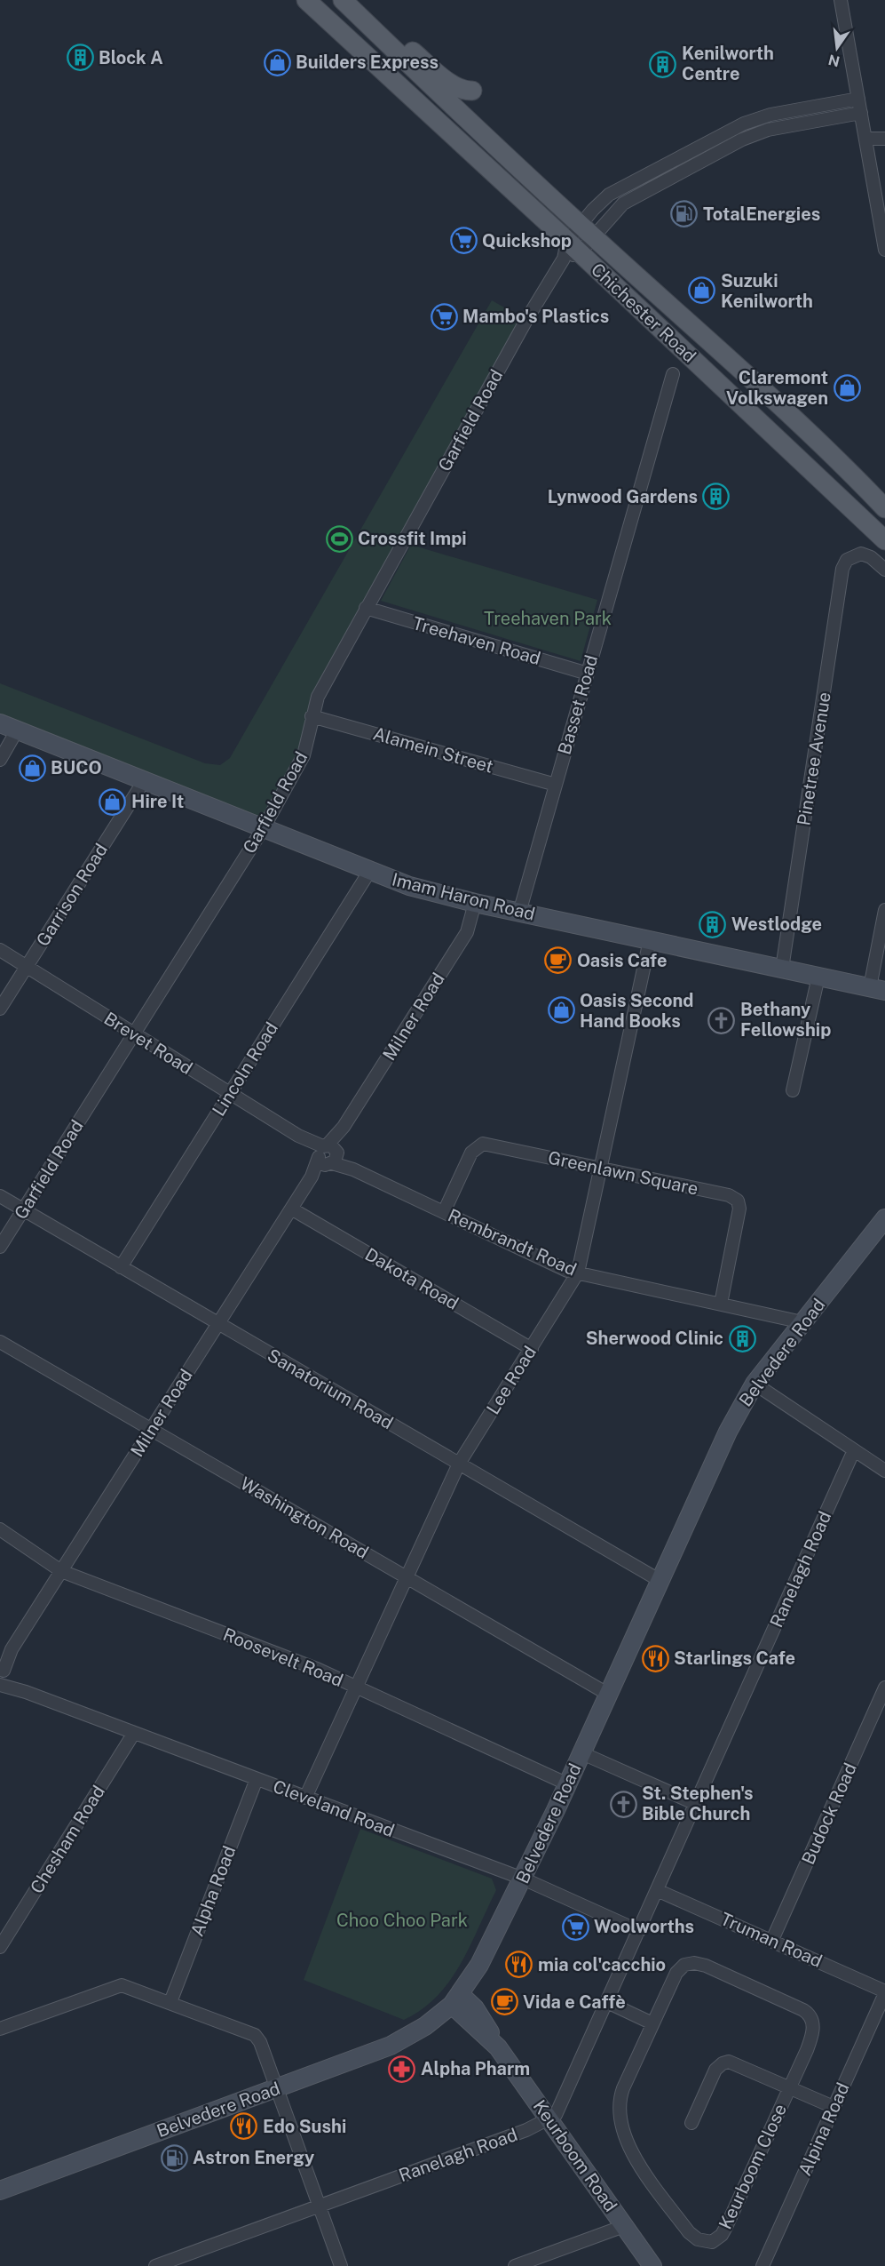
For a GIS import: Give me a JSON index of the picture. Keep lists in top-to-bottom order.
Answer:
{
  "streets": {
    "main road": [
      "Chichester Road",
      "Imam Haron Road",
      "Belvedere Road",
      "Keurboom Road"
    ],
    "street": [
      "Garfield Road",
      "Treehaven Road",
      "Basset Road",
      "Alamein Street",
      "Pinetree Avenue",
      "Garrison Road",
      "Milner Road",
      "Brevet Road",
      "Lincoln Road",
      "Greenlawn Square",
      "Rembrandt Road",
      "Dakota Road",
      "Lee Road",
      "Sanatorium Road",
      "Washington Road",
      "Ranelagh Road",
      "Roosevelt Road",
      "Cleveland Road",
      "Budock Road",
      "Chesham Road",
      "Alpha Road",
      "Truman Road",
      "Alpina Road",
      "Keurboom Close"
    ]
  },
  "crossings": [
    ["Chichester Road", "Garfield Road"],
    ["Garfield Road", "Treehaven Road"],
    ["Garfield Road", "Alamein Street"],
    ["Garfield Road", "Imam Haron Road"],
    ["Garfield Road", "Brevet Road"],
    ["Garfield Road", "Sanatorium Road"],
    ["Treehaven Road", "Basset Road"],
    ["Basset Road", "Alamein Street"],
    ["Basset Road", "Imam Haron Road"],
    ["Pinetree Avenue", "Imam Haron Road"],
    ["Garrison Road", "Imam Haron Road"],
    ["Garrison Road", "Brevet Road"],
    ["Imam Haron Road", "Milner Road"],
    ["Imam Haron Road", "Lincoln Road"],
    ["Imam Haron Road", "Lee Road"],
    ["Milner Road", "Brevet Road"],
    ["Milner Road", "Rembrandt Road"],
    ["Milner Road", "Dakota Road"],
    ["Milner Road", "Sanatorium Road"],
    ["Milner Road", "Washington Road"],
    ["Milner Road", "Roosevelt Road"],
    ["Milner Road", "Cleveland Road"],
    ["Brevet Road", "Lincoln Road"],
    ["Brevet Road", "Rembrandt Road"],
    ["Lincoln Road", "Sanatorium Road"],
    ["Greenlawn Square", "Rembrandt Road"],
    ["Greenlawn Square", "Lee Road"],
    ["Rembrandt Road", "Belvedere Road"],
    ["Rembrandt Road", "Lee Road"],
    ["Dakota Road", "Lee Road"],
    ["Belvedere Road", "Sanatorium Road"],
    ["Belvedere Road", "Washington Road"],
    ["Belvedere Road", "Roosevelt Road"],
    ["Belvedere Road", "Cleveland Road"],
    ["Belvedere Road", "Keurboom Road"],
    ["Lee Road", "Sanatorium Road"],
    ["Lee Road", "Washington Road"],
    ["Lee Road", "Roosevelt Road"],
    ["Lee Road", "Cleveland Road"],
    ["Ranelagh Road", "Cleveland Road"],
    ["Ranelagh Road", "Truman Road"],
    ["Ranelagh Road", "Keurboom Road"],
    ["Cleveland Road", "Chesham Road"],
    ["Cleveland Road", "Alpha Road"],
    ["Budock Road", "Truman Road"],
    ["Truman Road", "Alpina Road"],
    ["Alpina Road", "Keurboom Close"]
  ],
  "parks": ["Treehaven Park", "Choo Choo Park"],
  "places": {
    "building": [
      "Block A",
      "Kenilworth Centre",
      "Lynwood Gardens",
      "Westlodge",
      "Sherwood Clinic"
    ],
    "shop": [
      "Builders Express",
      "Suzuki Kenilworth",
      "Claremont Volkswagen",
      "BUCO",
      "Hire It",
      "Oasis Second Hand Books"
    ],
    "fuel station": ["TotalEnergies", "Astron Energy"],
    "supermarket": ["Quickshop", "Mambo's Plastics", "Woolworths"],
    "sports": ["Crossfit Impi"],
    "cafe": ["Oasis Cafe", "Vida e Caffè"],
    "church": ["Bethany Fellowship", "St. Stephen's Bible Church"],
    "restaurant": ["Starlings Cafe", "mia col'cacchio", "Edo Sushi"],
    "pharmacy": ["Alpha Pharm"]
  },
  "north": "bottom"
}
